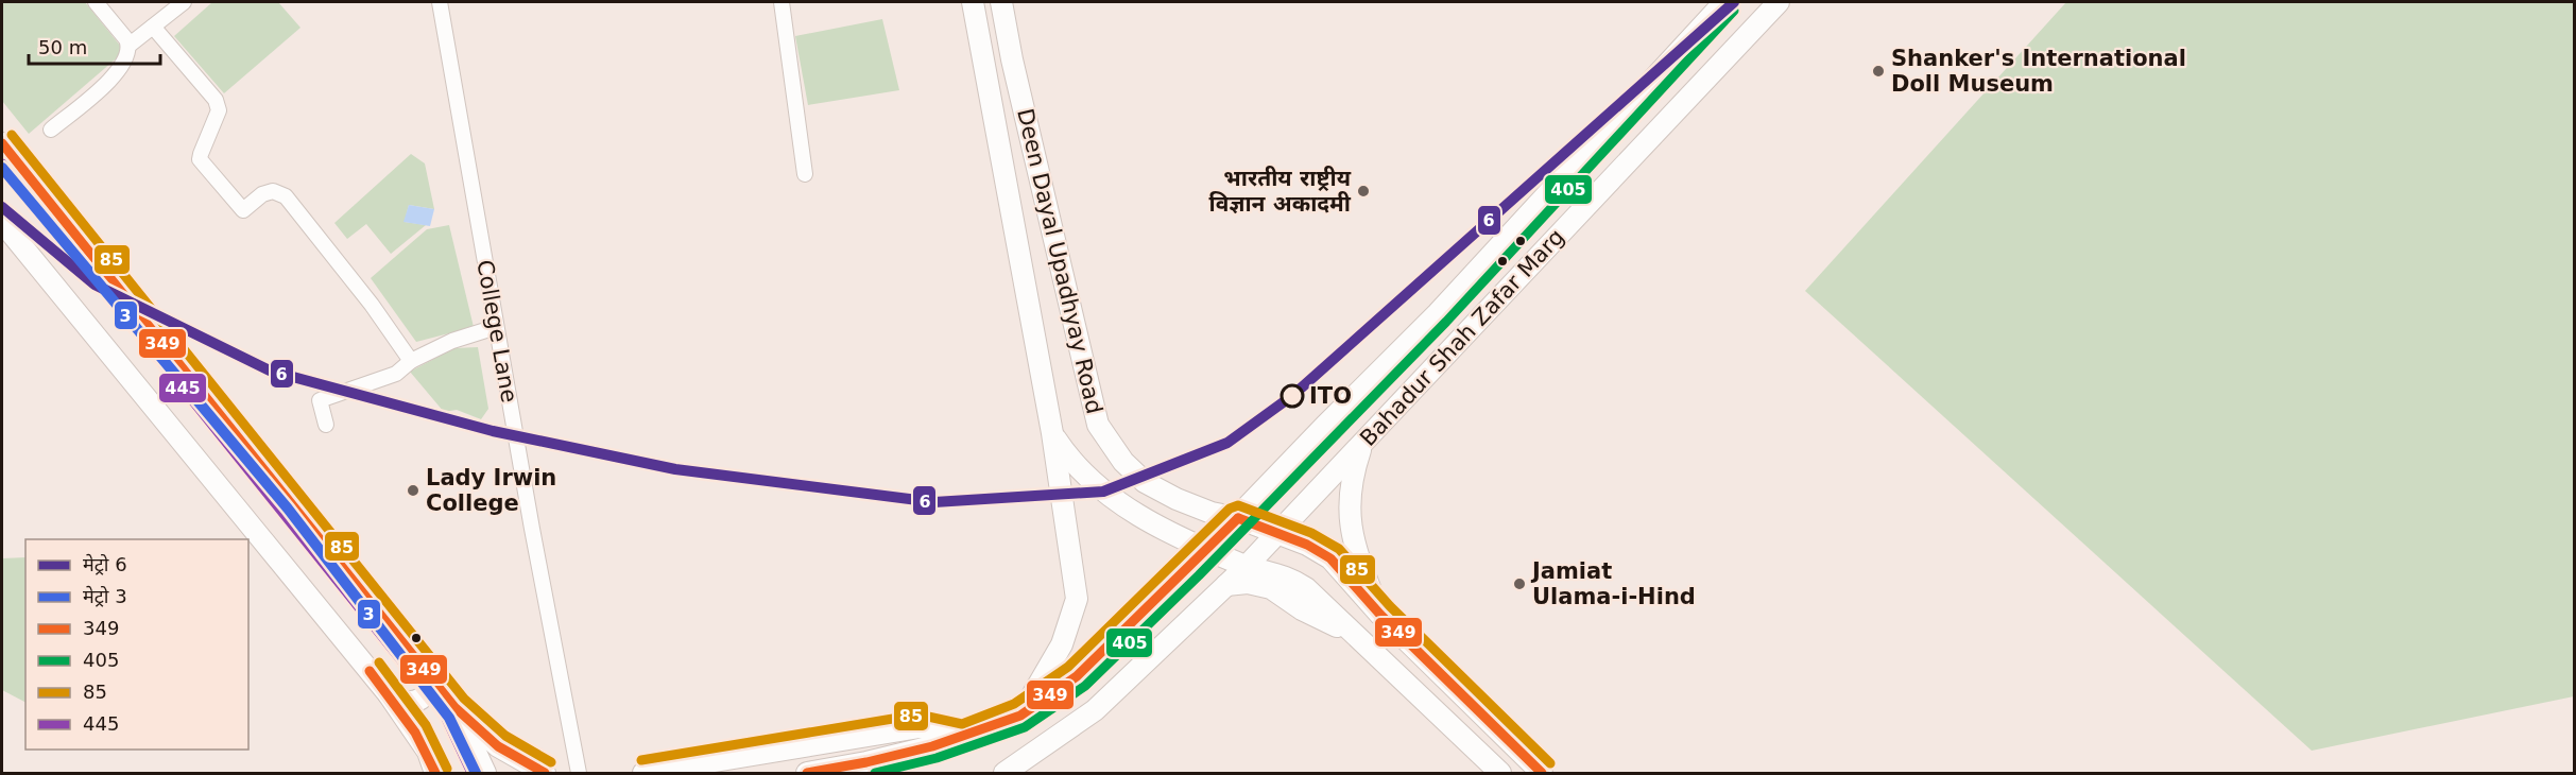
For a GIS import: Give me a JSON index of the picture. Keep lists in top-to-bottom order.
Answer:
{
  "streets": {
    "main road": ["Deen Dayal Upadhyay Road", "Bahadur Shah Zafar Marg"],
    "street": ["College Lane"]
  },
  "crossings": [
    ["Deen Dayal Upadhyay Road", "Bahadur Shah Zafar Marg"]
  ],
  "places": [
    "Shanker's International Doll Museum",
    "भारतीय राष्ट्रीय विज्ञान अकादमी",
    "ITO",
    "Lady Irwin College",
    "Jamiat Ulama-i-Hind"
  ],
  "lines": [
    "metro line 6",
    "transit line 405",
    "transit line 85",
    "transit line 349",
    "transit line 445",
    "metro line 3"
  ],
  "legend": [
    "मेट्रो 6",
    "मेट्रो 3",
    "349",
    "405",
    "85",
    "445"
  ],
  "scale_bar": "50 m"
}
